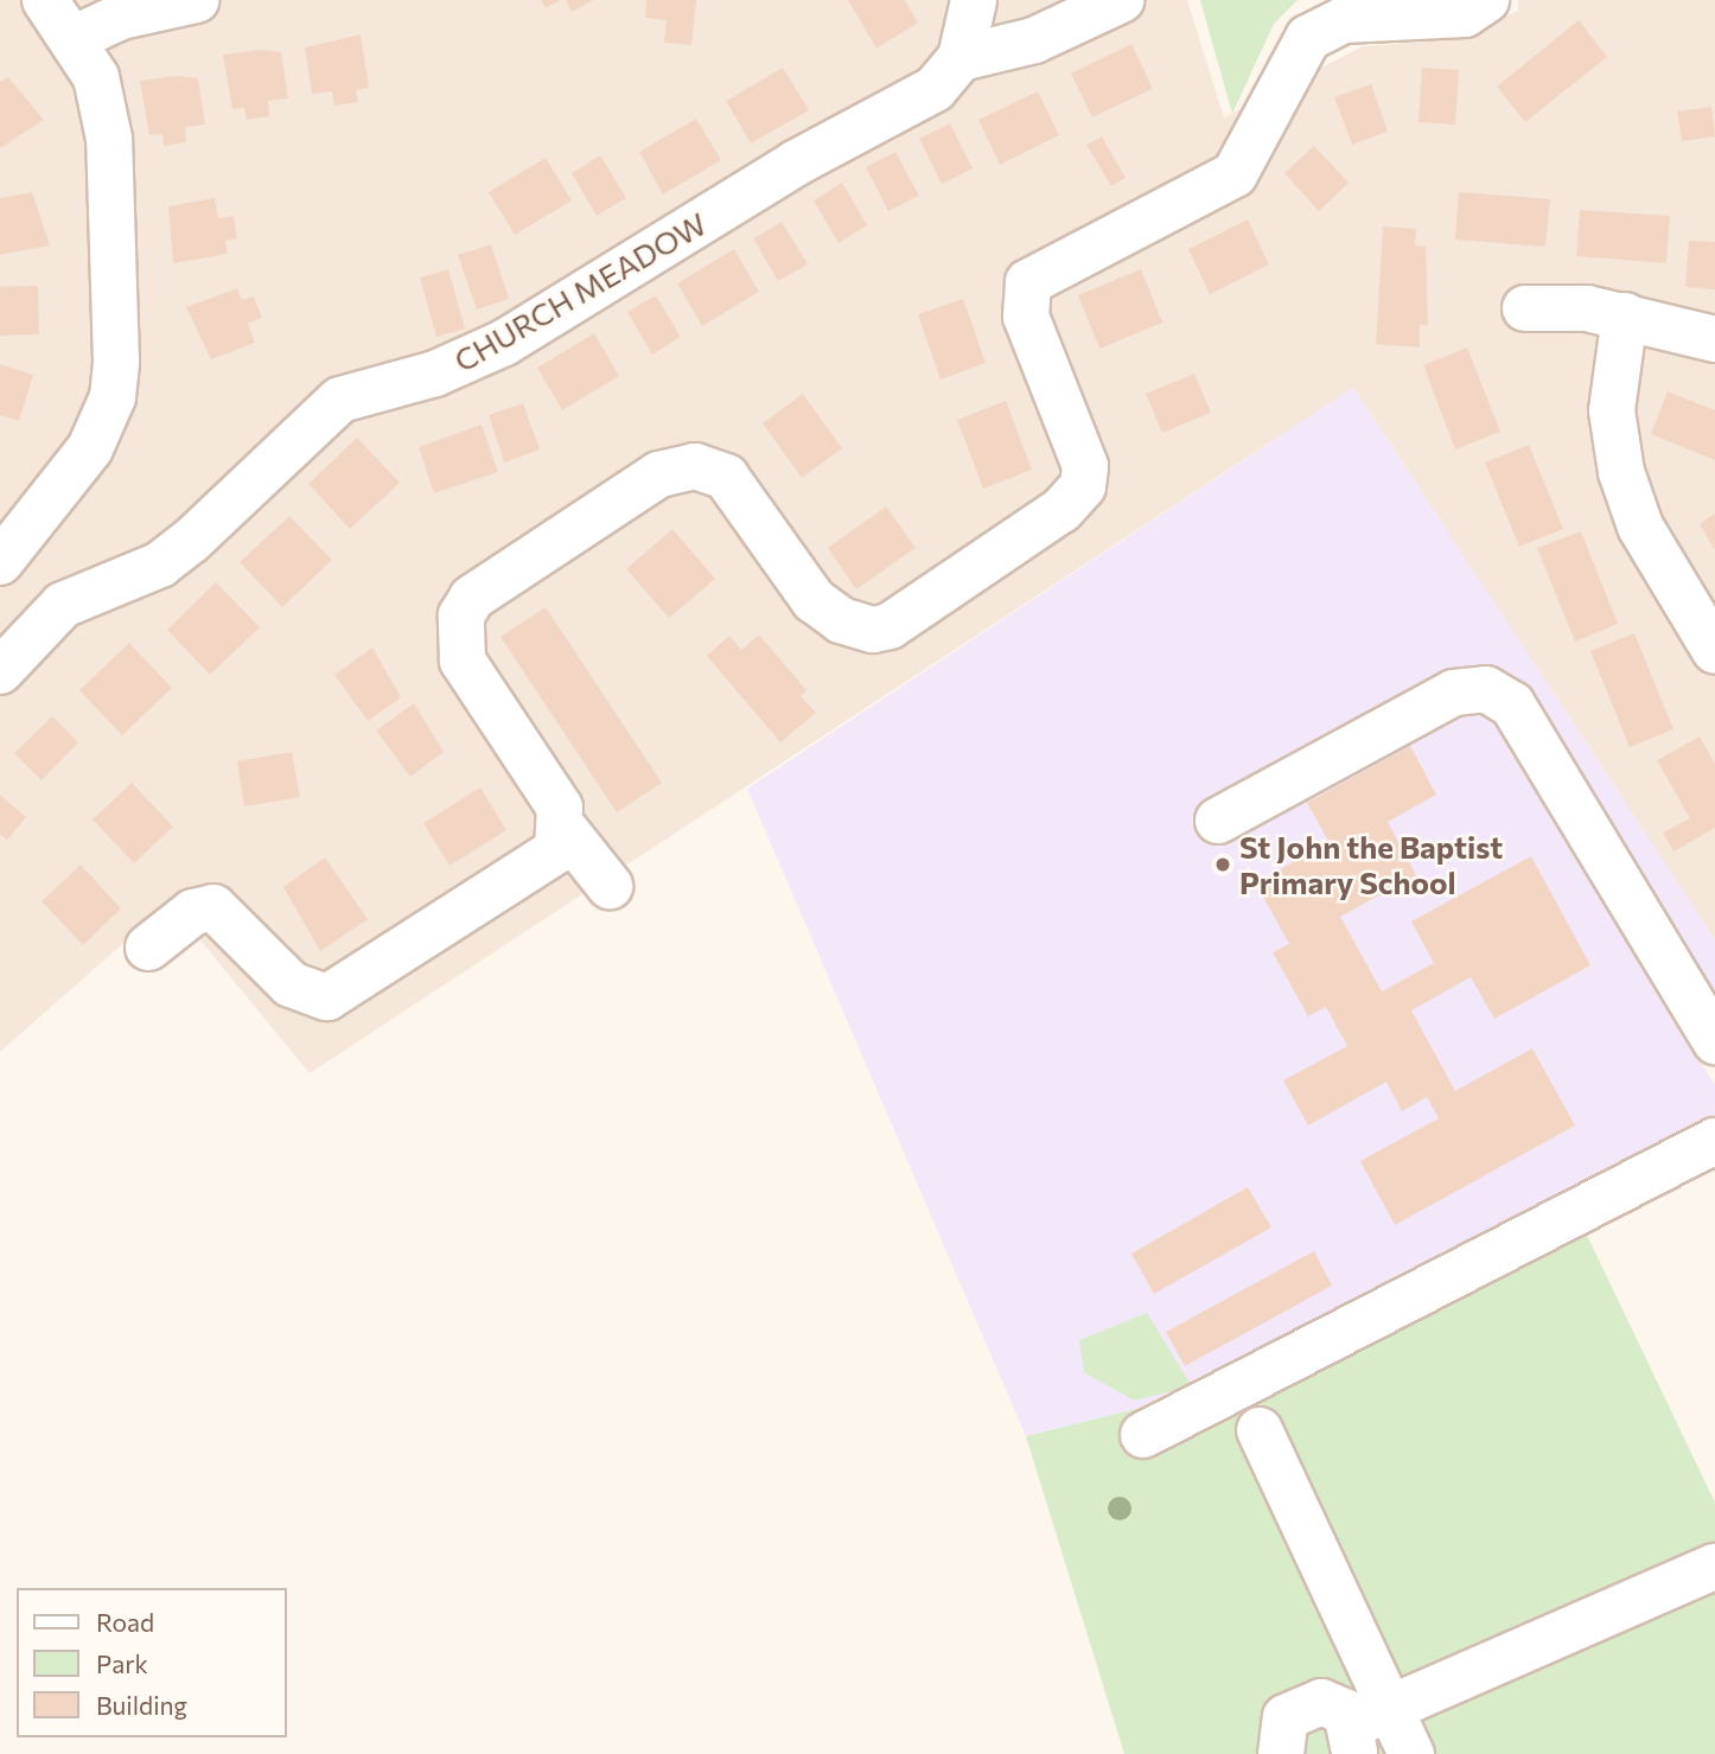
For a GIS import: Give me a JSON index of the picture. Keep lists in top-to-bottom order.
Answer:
{
  "streets": {
    "street": ["CHURCH MEADOW"]
  },
  "places": ["St John the Baptist Primary School"],
  "legend": ["Road", "Park", "Building"]
}
